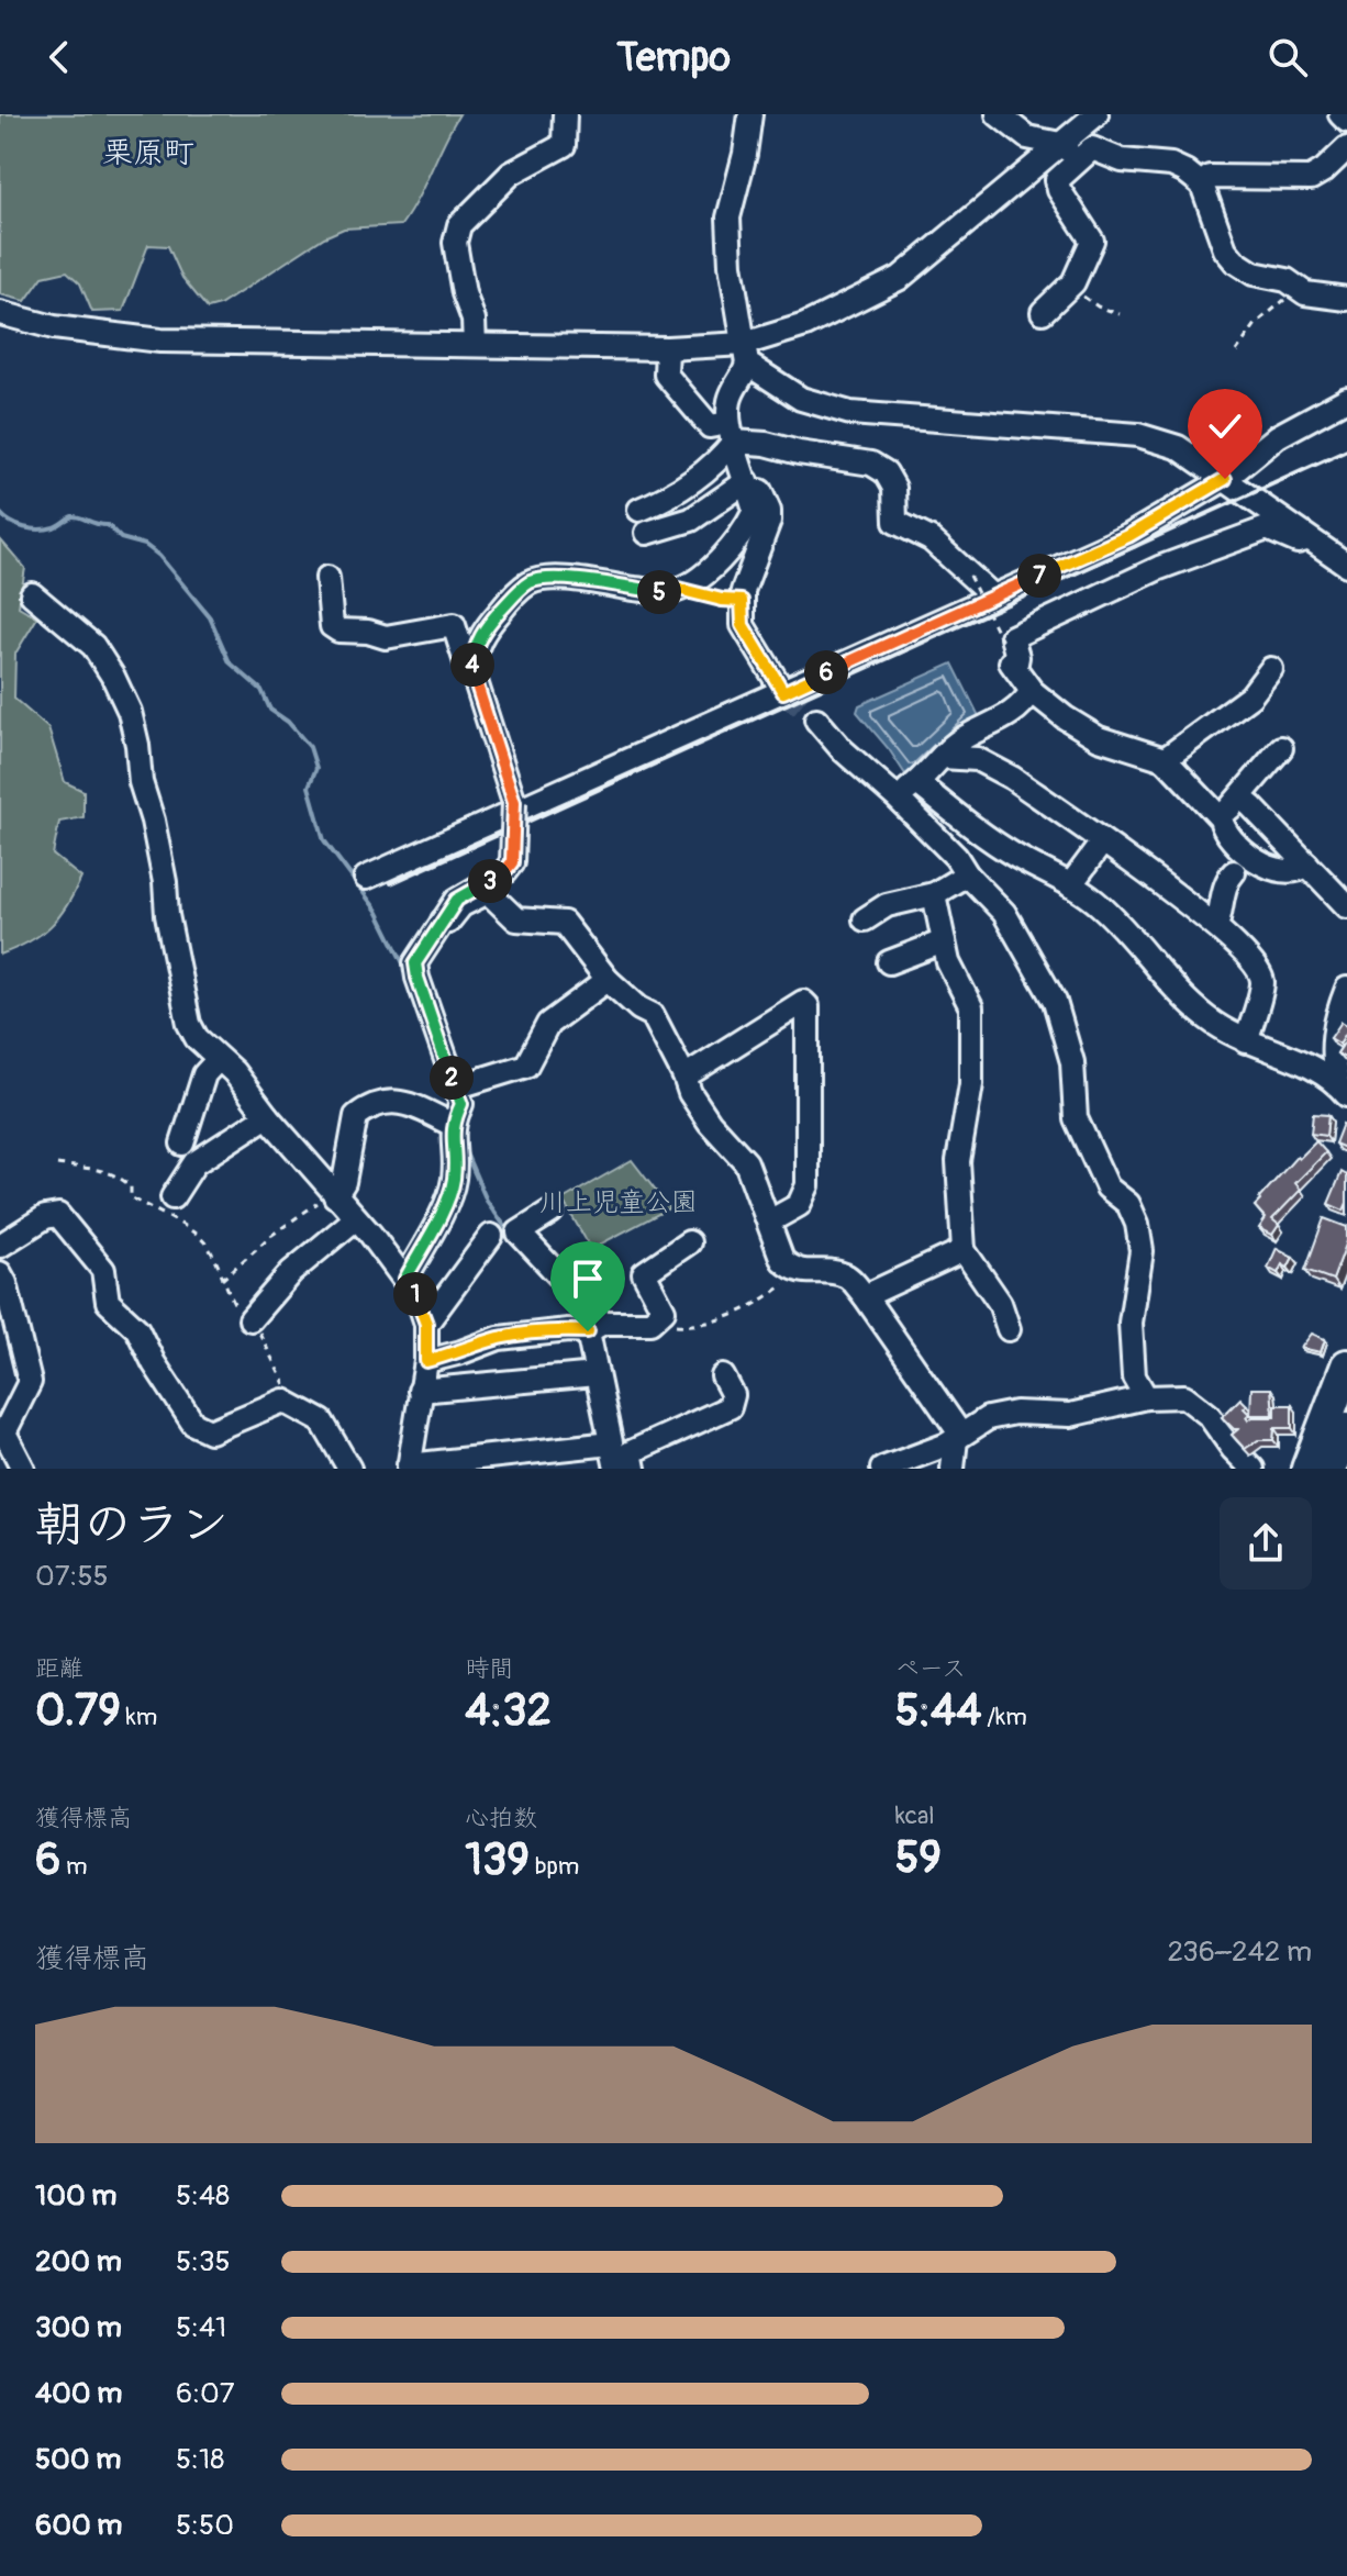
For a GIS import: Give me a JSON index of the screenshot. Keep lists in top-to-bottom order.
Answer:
{
  "districts": ["栗原町"],
  "parks": ["川上児童公園"],
  "page": {
    "header": "Tempo",
    "pins": [
      "7",
      "5",
      "4",
      "6",
      "3",
      "2",
      "1"
    ],
    "heading": ["朝のラン", "07:55"],
    "stats": [
      ["距離", "0.79 km"],
      ["時間", "4:32"],
      ["ペース", "5:44 /km"],
      ["獲得標高", "6 m"],
      ["心拍数", "139 bpm"],
      ["kcal", "59"]
    ],
    "chart": ["獲得標高", "236–242 m"],
    "list": [
      {
        "name": "100 m",
        "note": "5:48"
      },
      {
        "name": "200 m",
        "note": "5:35"
      },
      {
        "name": "300 m",
        "note": "5:41"
      },
      {
        "name": "400 m",
        "note": "6:07"
      },
      {
        "name": "500 m",
        "note": "5:18"
      },
      {
        "name": "600 m",
        "note": "5:50"
      }
    ]
  }
}
